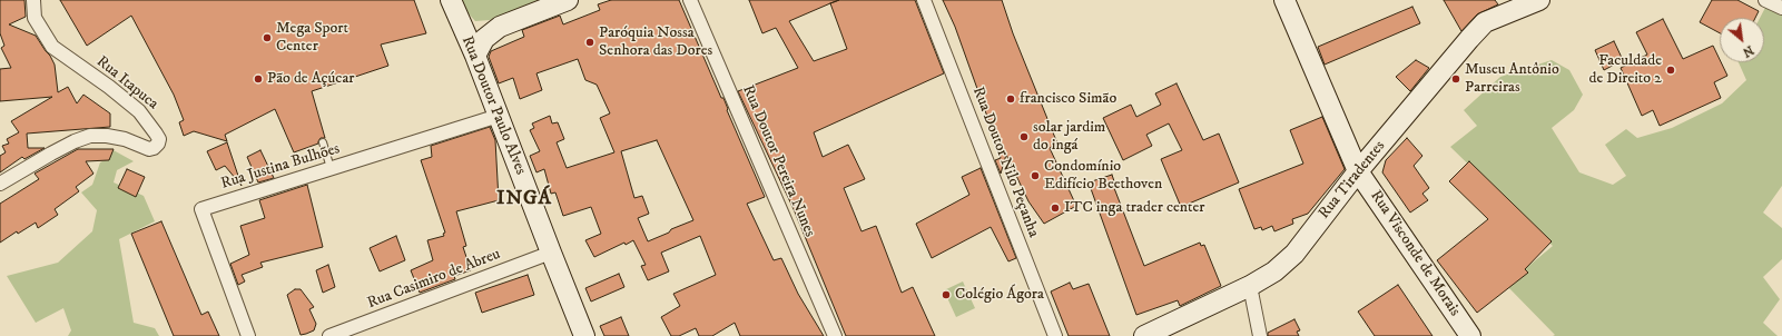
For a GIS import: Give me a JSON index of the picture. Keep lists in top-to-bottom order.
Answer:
{
  "streets": {
    "street": [
      "Rua Itapuca",
      "Rua Doutor Paulo Alves",
      "Rua Doutor Pereira Nunes",
      "Rua Doutor Nilo Peçanha",
      "Rua Justina Bulhões",
      "Rua Tiradentes",
      "Rua Visconde de Morais",
      "Rua Casimiro de Abreu"
    ]
  },
  "crossings": [
    ["Rua Doutor Paulo Alves", "Rua Justina Bulhões"],
    ["Rua Doutor Paulo Alves", "Rua Casimiro de Abreu"],
    ["Rua Tiradentes", "Rua Visconde de Morais"]
  ],
  "districts": ["INGÁ"],
  "places": [
    "Mega Sport Center",
    "Paróquia Nossa Senhora das Dores",
    "Faculdade de Direito 2",
    "Pão de Açúcar",
    "Museu Antônio Parreiras",
    "francisco Simão",
    "solar jardim do ingá",
    "Condomínio Edifício Beethoven",
    "ITC inga trader center",
    "Colégio Ágora"
  ],
  "north": "bottom right"
}
